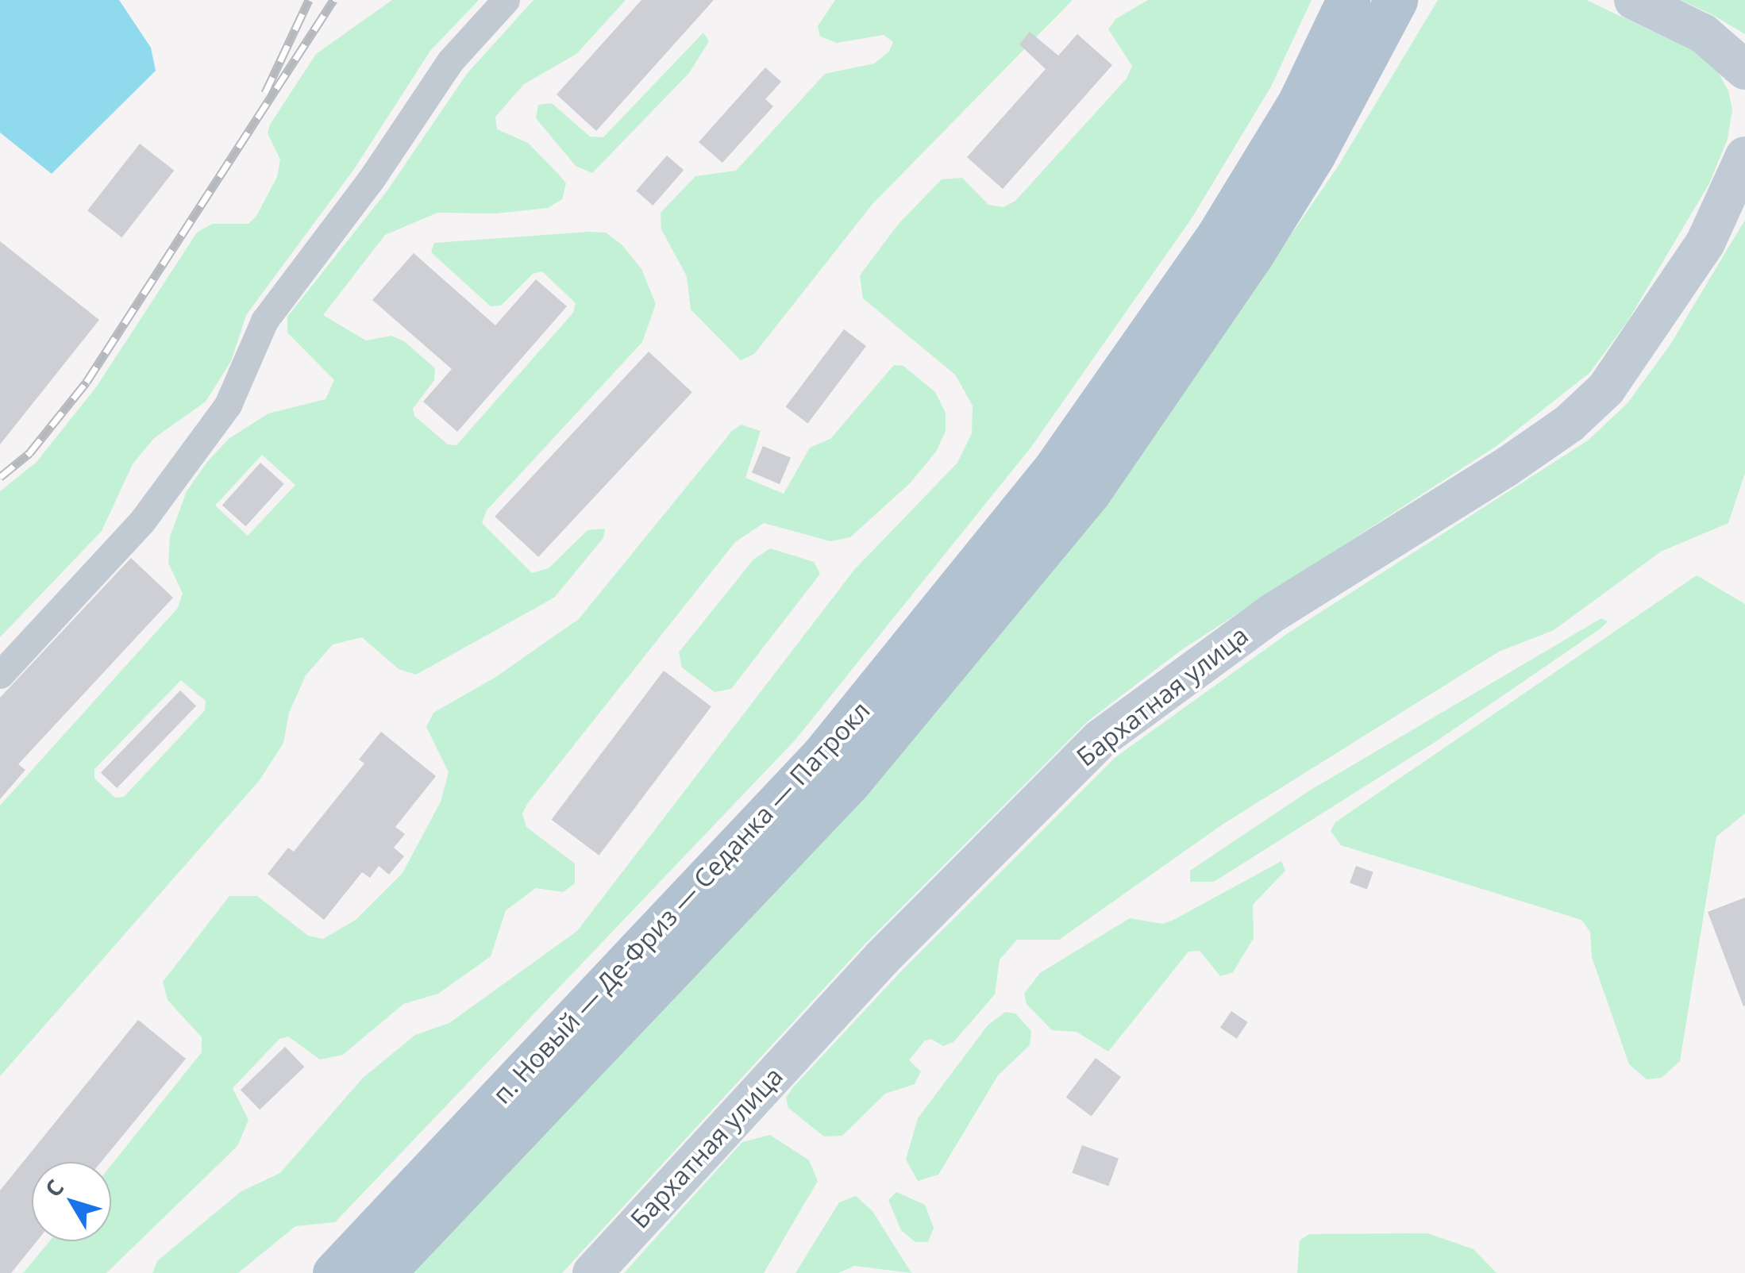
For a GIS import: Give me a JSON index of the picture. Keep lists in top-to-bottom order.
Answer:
{
  "streets": {
    "main road": ["Бархатная улица", "п. Новый — Де-Фриз — Седанка — Патрокл"]
  },
  "north": "top left"
}
